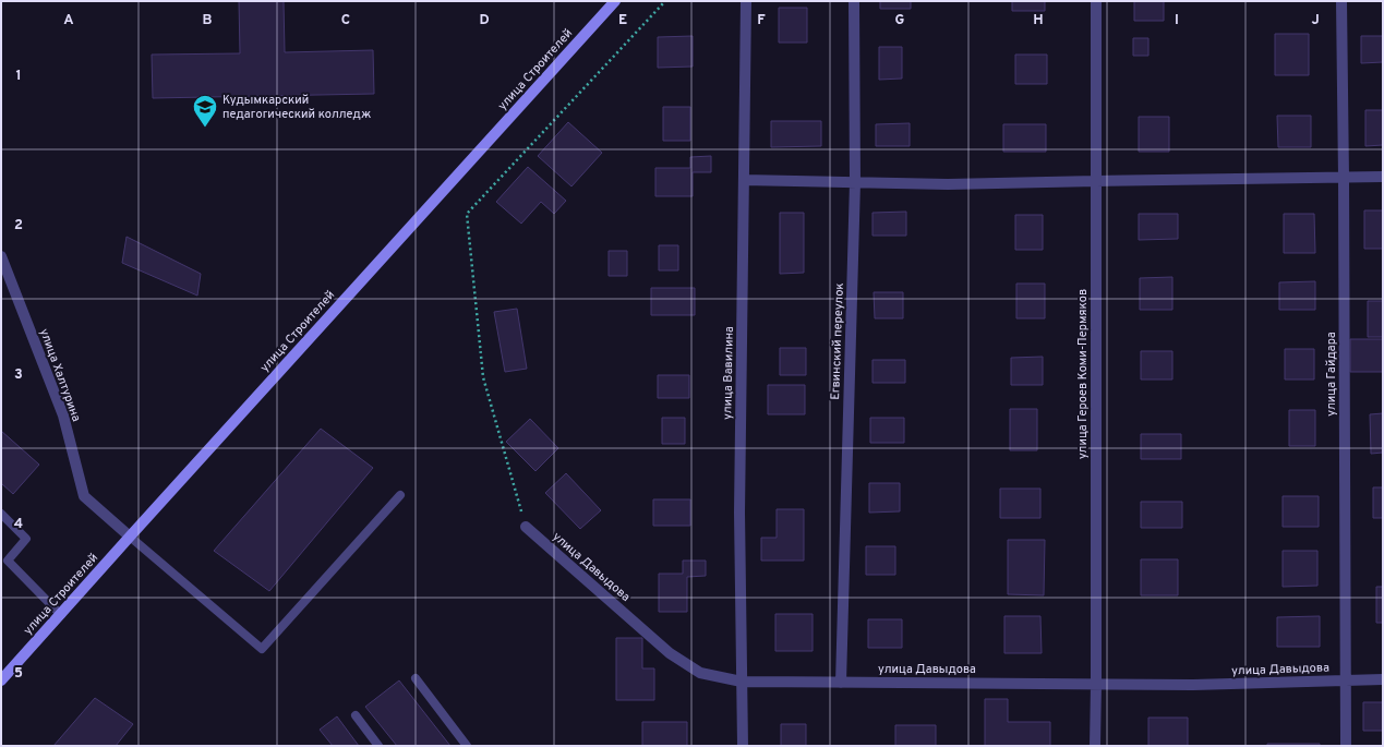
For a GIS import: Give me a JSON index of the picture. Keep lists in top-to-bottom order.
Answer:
{
  "streets": {
    "main road": ["улица Строителей"],
    "street": [
      "Егвинский переулок",
      "улица Вавилина",
      "улица Героев Коми-Пермяков",
      "улица Гайдара",
      "улица Халтурина",
      "улица Давыдова"
    ]
  },
  "crossings": [
    ["улица Строителей", "улица Халтурина"],
    ["Егвинский переулок", "улица Давыдова"],
    ["улица Вавилина", "улица Давыдова"],
    ["улица Героев Коми-Пермяков", "улица Давыдова"],
    ["улица Гайдара", "улица Давыдова"]
  ],
  "places": {
    "school or university": ["Кудымкарский педагогический колледж"]
  },
  "grid": {
    "columns": [
      "A",
      "B",
      "C",
      "D",
      "E",
      "F",
      "G",
      "H",
      "I",
      "J"
    ],
    "rows": [
      "1",
      "2",
      "3",
      "4",
      "5"
    ]
  }
}
